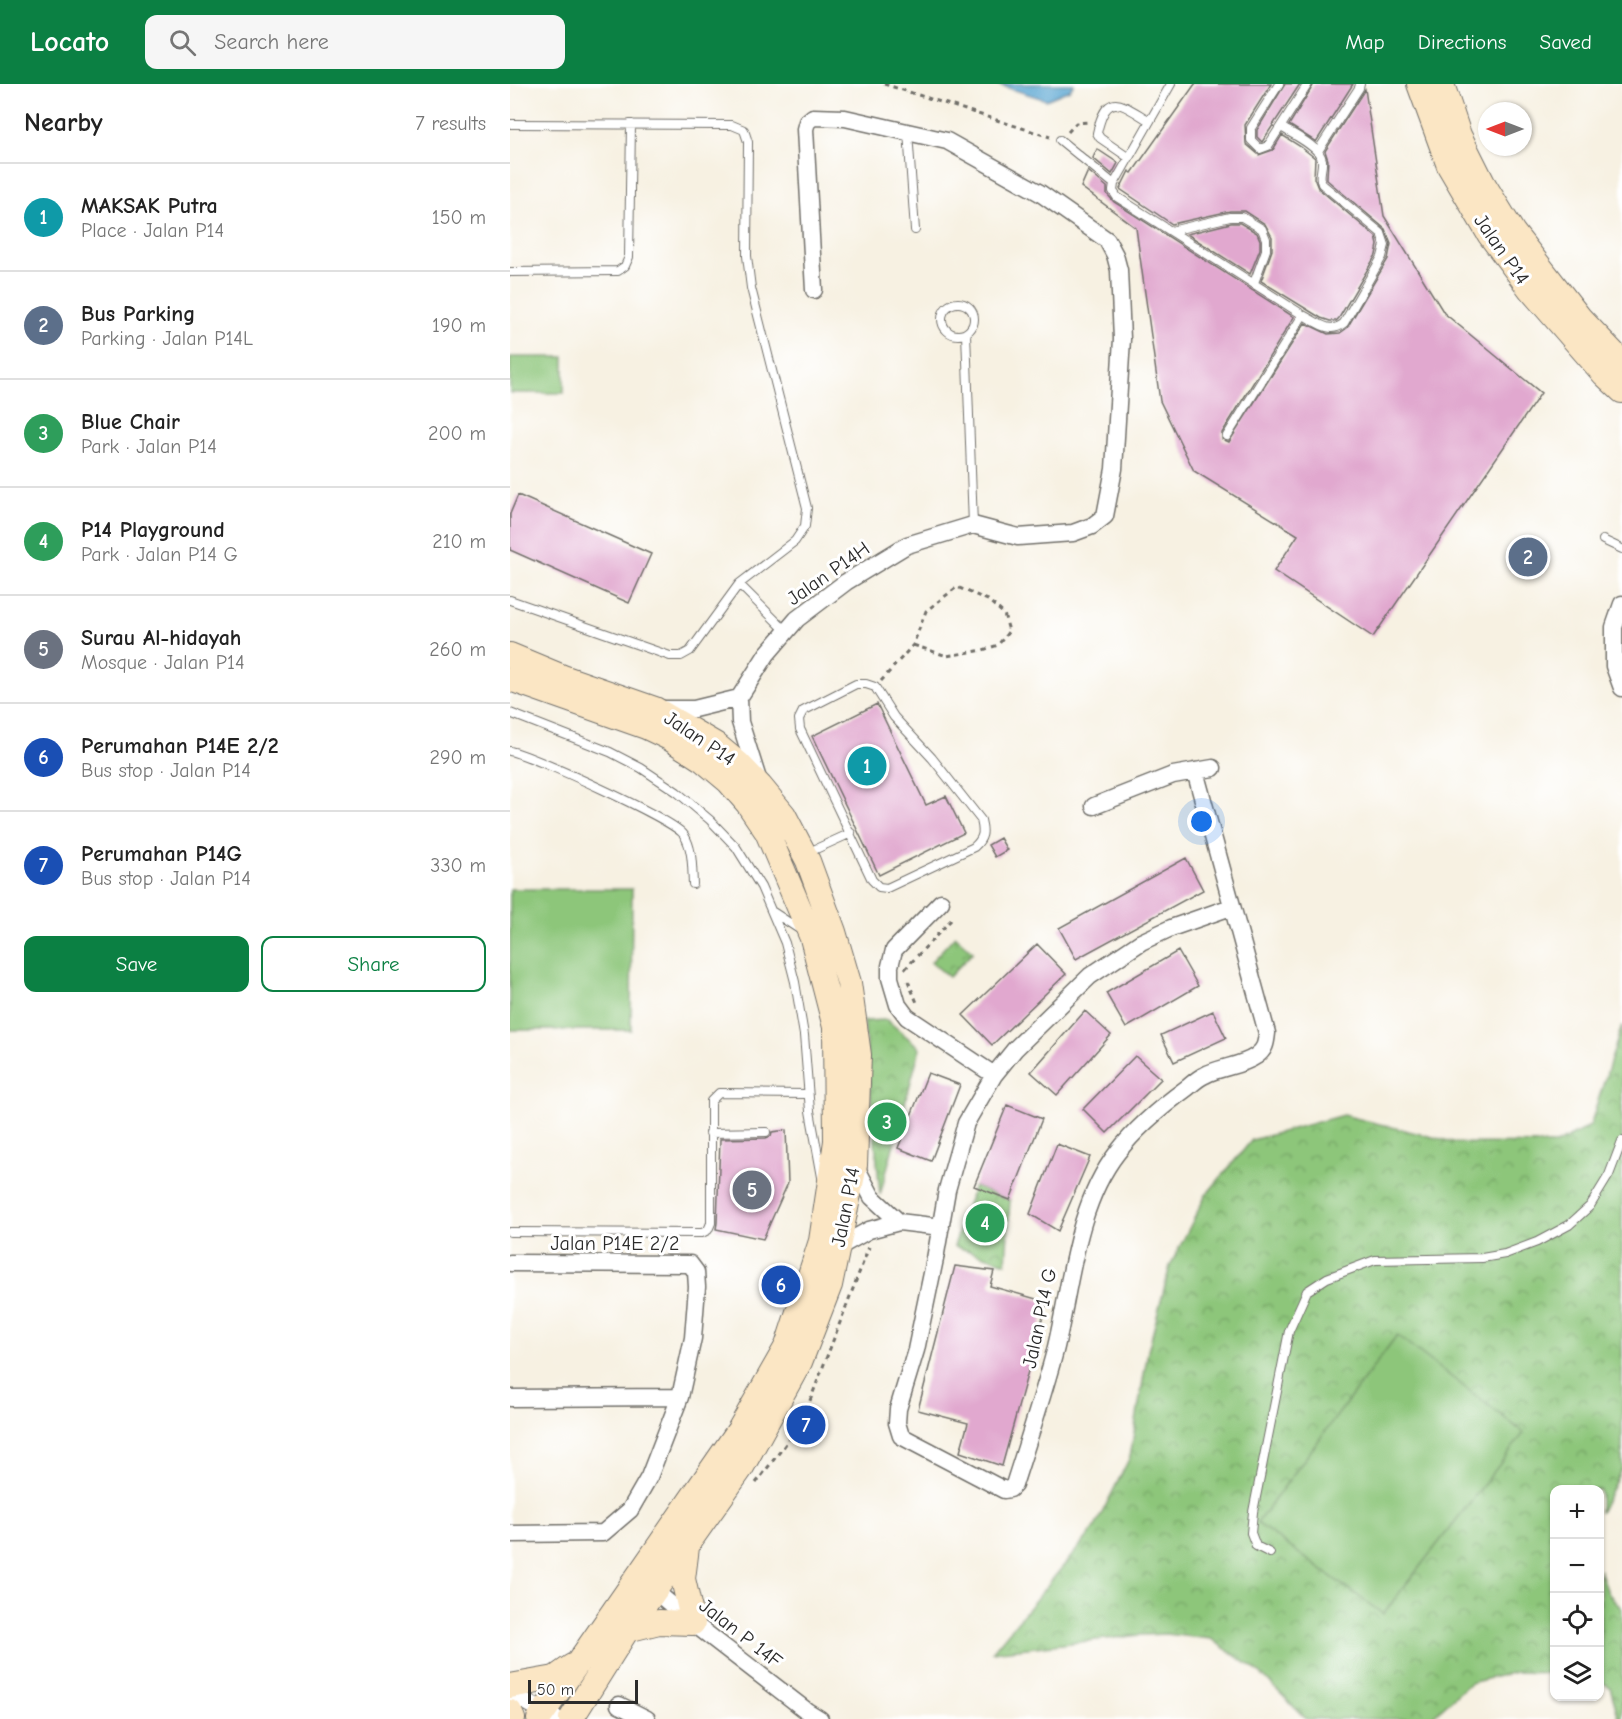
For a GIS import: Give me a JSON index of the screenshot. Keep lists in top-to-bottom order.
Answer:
{
  "streets": {
    "main road": ["Jalan P14"],
    "street": [
      "Jalan P14H",
      "Jalan P14E 2/2",
      "Jalan P14 G",
      "Jalan P 14F"
    ]
  },
  "crossings": [
    ["Jalan P14", "Jalan P 14F"]
  ],
  "scale_bar": "50 m",
  "north": "left",
  "page": {
    "header": "Locato",
    "search": "Search here",
    "nav": ["Map", "Directions", "Saved"],
    "heading": ["Nearby", "7 results"],
    "list": [
      {
        "mark": "1",
        "name": "MAKSAK Putra",
        "note": "Place · Jalan P14",
        "value": "150 m"
      },
      {
        "mark": "2",
        "name": "Bus Parking",
        "note": "Parking · Jalan P14L",
        "value": "190 m"
      },
      {
        "mark": "3",
        "name": "Blue Chair",
        "note": "Park · Jalan P14",
        "value": "200 m"
      },
      {
        "mark": "4",
        "name": "P14 Playground",
        "note": "Park · Jalan P14 G",
        "value": "210 m"
      },
      {
        "mark": "5",
        "name": "Surau Al-hidayah",
        "note": "Mosque · Jalan P14",
        "value": "260 m"
      },
      {
        "mark": "6",
        "name": "Perumahan P14E 2/2",
        "note": "Bus stop · Jalan P14",
        "value": "290 m"
      },
      {
        "mark": "7",
        "name": "Perumahan P14G",
        "note": "Bus stop · Jalan P14",
        "value": "330 m"
      }
    ],
    "pins": [
      "2",
      "1",
      "3",
      "5",
      "4",
      "6",
      "7"
    ],
    "buttons": ["Save", "Share"],
    "map_buttons": ["+", "−"],
    "scale": "50 m"
  }
}
